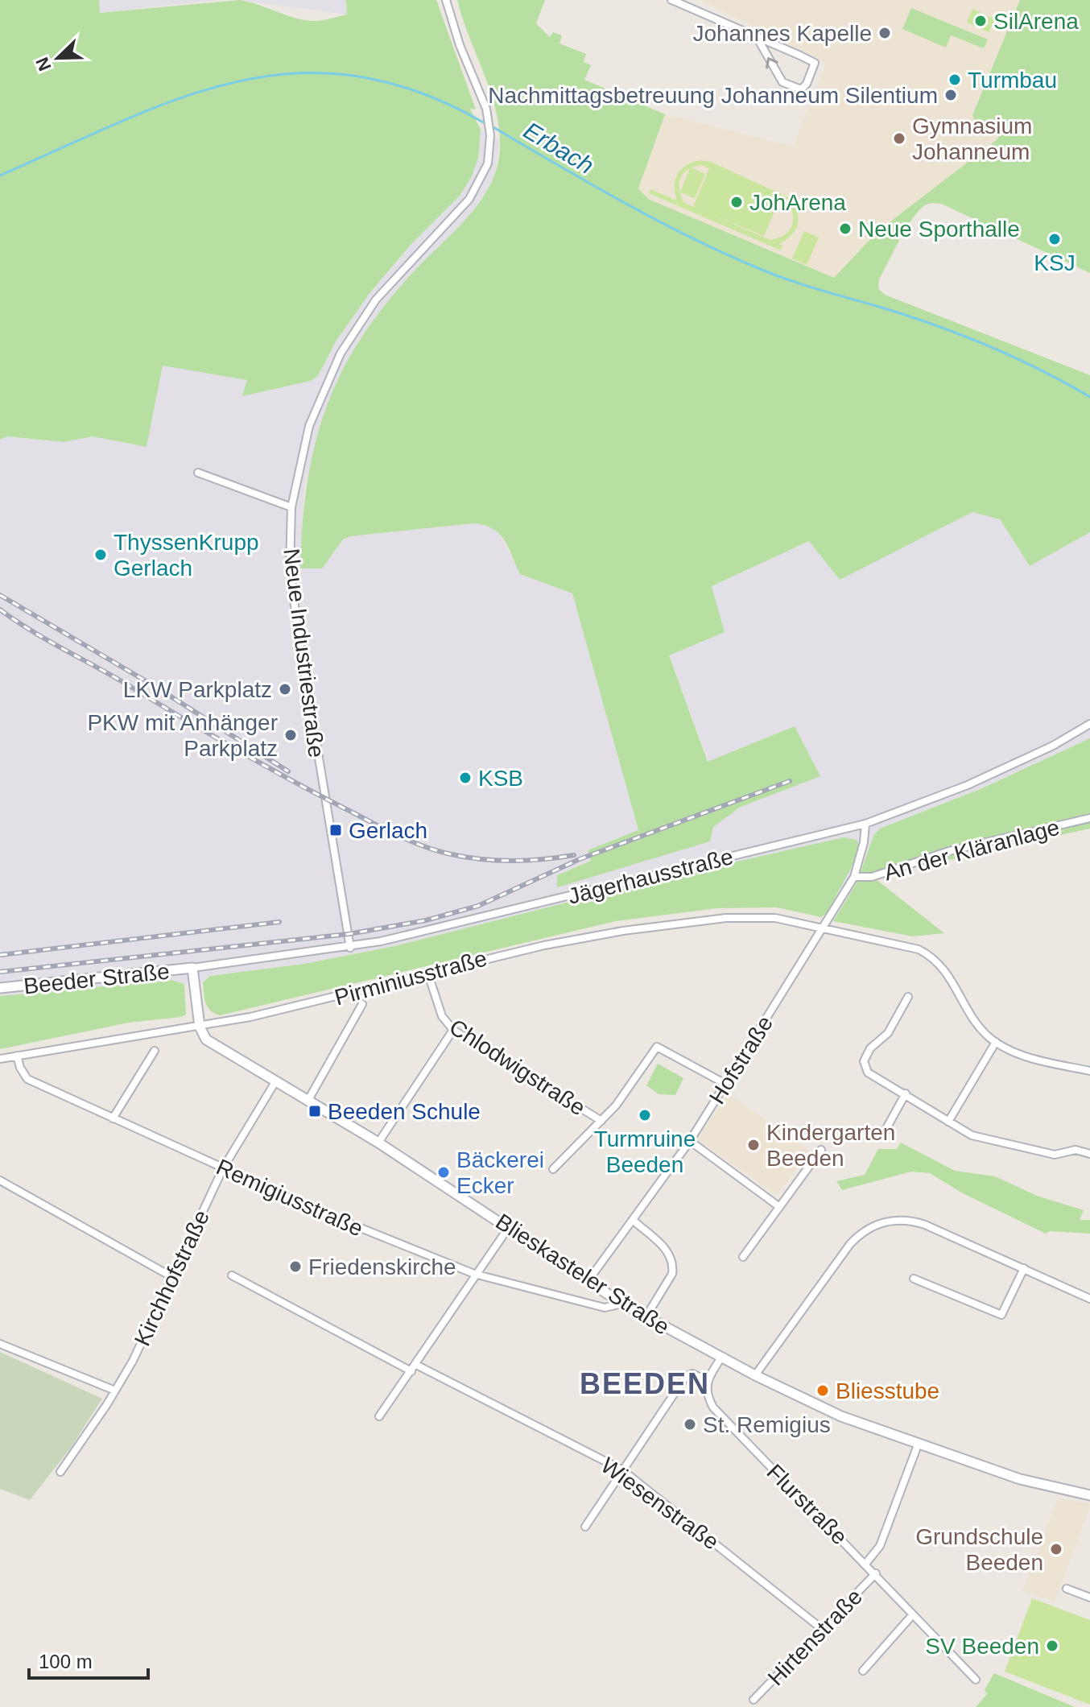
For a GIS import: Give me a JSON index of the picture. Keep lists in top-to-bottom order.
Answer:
{
  "streets": {
    "street": [
      "Neue Industriestraße",
      "An der Kläranlage",
      "Jägerhausstraße",
      "Pirminiusstraße",
      "Beeder Straße",
      "Hofstraße",
      "Chlodwigstraße",
      "Remigiusstraße",
      "Blieskasteler Straße",
      "Kirchhofstraße",
      "Wiesenstraße",
      "Flurstraße",
      "Hirtenstraße"
    ]
  },
  "crossings": [
    ["Neue Industriestraße", "Jägerhausstraße"],
    ["An der Kläranlage", "Hofstraße"],
    ["Jägerhausstraße", "Beeder Straße"],
    ["Jägerhausstraße", "Hofstraße"],
    ["Pirminiusstraße", "Hofstraße"],
    ["Pirminiusstraße", "Chlodwigstraße"],
    ["Pirminiusstraße", "Remigiusstraße"],
    ["Pirminiusstraße", "Blieskasteler Straße"],
    ["Hofstraße", "Blieskasteler Straße"],
    ["Remigiusstraße", "Blieskasteler Straße"],
    ["Remigiusstraße", "Kirchhofstraße"],
    ["Blieskasteler Straße", "Kirchhofstraße"],
    ["Blieskasteler Straße", "Hirtenstraße"],
    ["Wiesenstraße", "Hirtenstraße"],
    ["Flurstraße", "Hirtenstraße"]
  ],
  "districts": ["BEEDEN"],
  "water": ["Erbach"],
  "places": {
    "other": [
      "SilArena",
      "Johannes Kapelle",
      "Turmbau",
      "Nachmittagsbetreuung Johanneum Silentium",
      "Gymnasium Johanneum",
      "JohArena",
      "Neue Sporthalle",
      "KSJ",
      "ThyssenKrupp Gerlach",
      "LKW Parkplatz",
      "PKW mit Anhänger Parkplatz",
      "KSB",
      "Turmruine Beeden",
      "Kindergarten Beeden",
      "Bäckerei Ecker",
      "Friedenskirche",
      "Bliesstube",
      "St. Remigius",
      "Grundschule Beeden",
      "SV Beeden"
    ],
    "transit": ["Gerlach", "Beeden Schule"]
  },
  "scale_bar": "100 m",
  "north": "bottom left"
}
